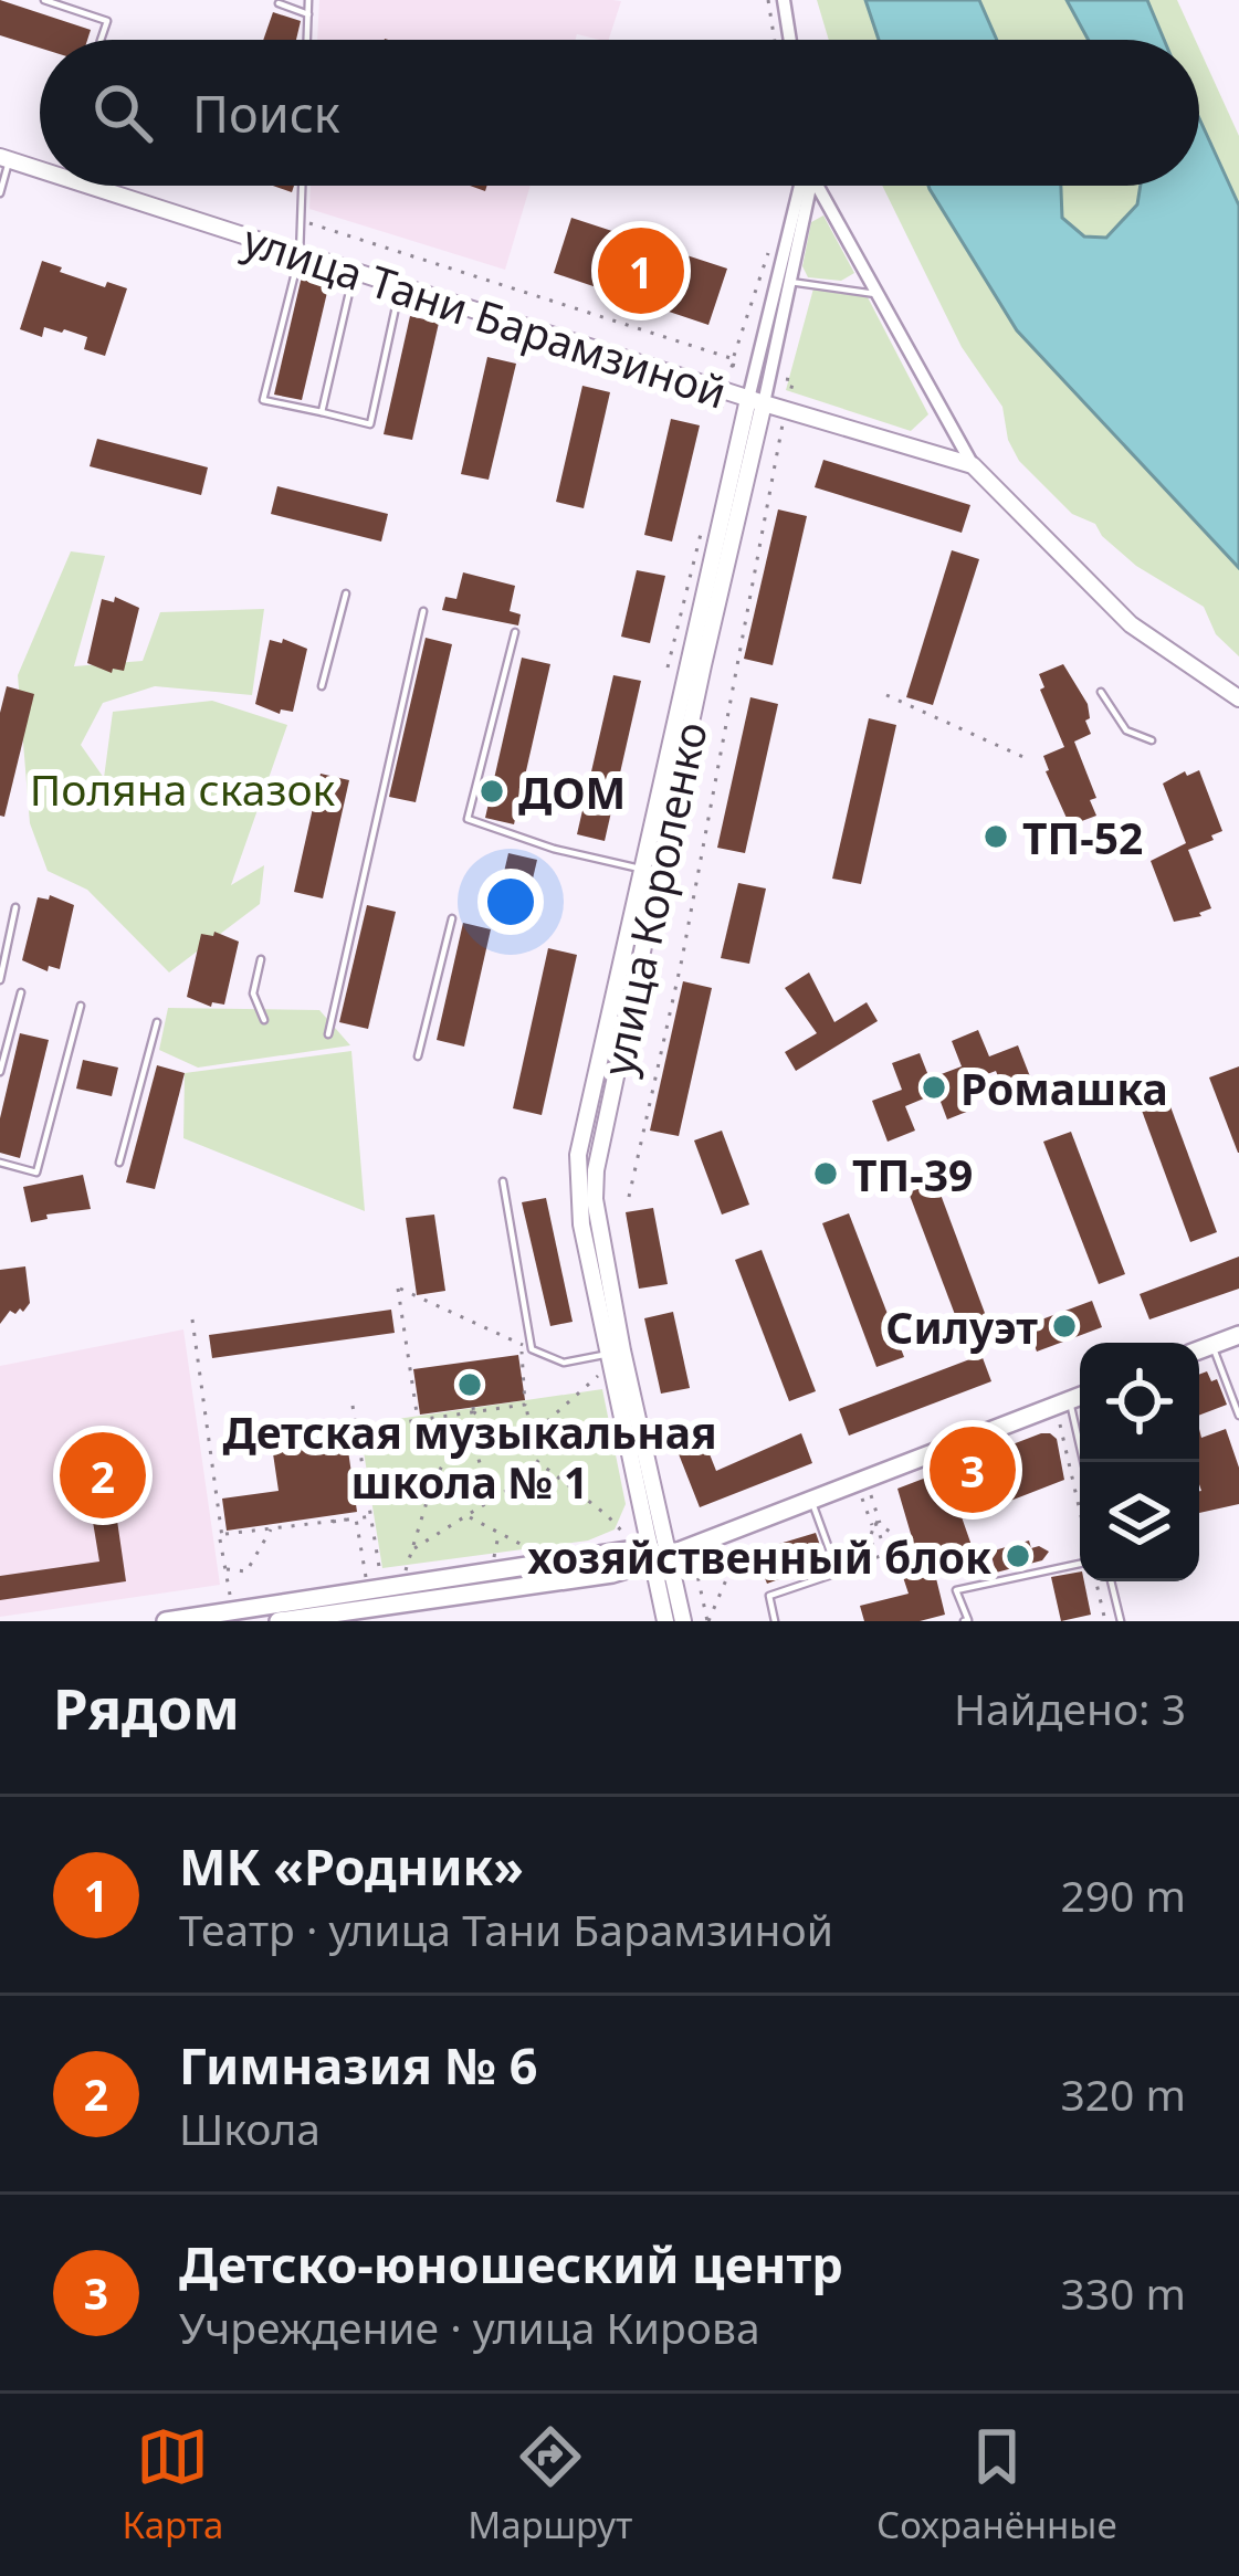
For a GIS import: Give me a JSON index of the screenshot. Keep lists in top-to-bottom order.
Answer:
{
  "streets": {
    "street": ["улица Тани Барамзиной", "улица Короленко"]
  },
  "crossings": [
    ["улица Тани Барамзиной", "улица Короленко"]
  ],
  "parks": ["Поляна сказок"],
  "places": [
    "ДОМ",
    "ТП-52",
    "Ромашка",
    "ТП-39",
    "Силуэт",
    "Детская музыкальная школа № 1",
    "хозяйственный блок"
  ],
  "page": {
    "search": "Поиск",
    "pins": ["1", "3", "2"],
    "heading": ["Рядом", "Найдено: 3"],
    "list": [
      {
        "mark": "1",
        "name": "МК «Родник»",
        "note": "Театр · улица Тани Барамзиной",
        "value": "290 m"
      },
      {
        "mark": "2",
        "name": "Гимназия № 6",
        "note": "Школа",
        "value": "320 m"
      },
      {
        "mark": "3",
        "name": "Детско-юношеский центр",
        "note": "Учреждение · улица Кирова",
        "value": "330 m"
      }
    ],
    "nav": ["Карта", "Маршрут", "Сохранённые"]
  }
}
